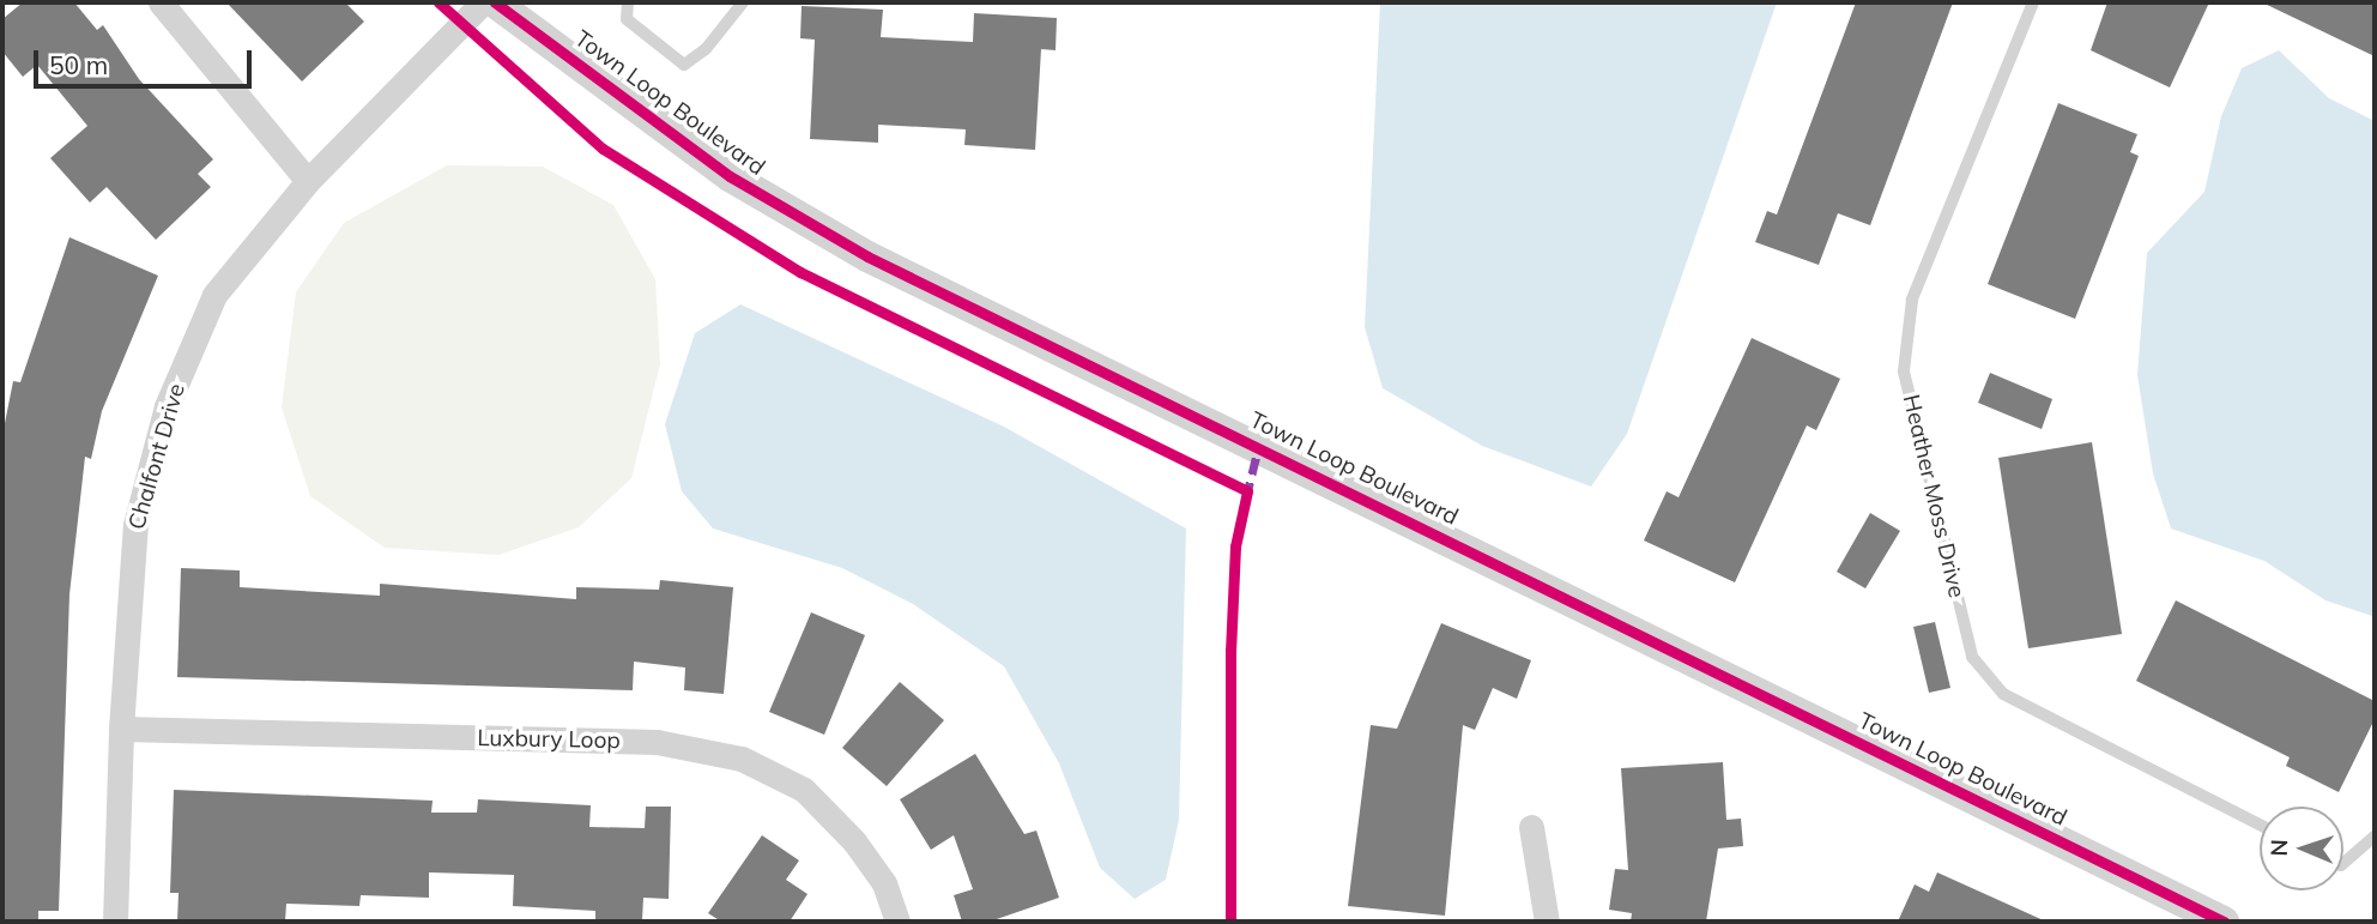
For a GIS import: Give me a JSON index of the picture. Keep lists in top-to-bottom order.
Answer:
{
  "streets": {
    "street": ["Town Loop Boulevard", "Chalfont Drive", "Luxbury Loop"],
    "lane": ["Heather Moss Drive"]
  },
  "crossings": [
    ["Chalfont Drive", "Luxbury Loop"]
  ],
  "scale_bar": "50 m",
  "north": "left"
}
